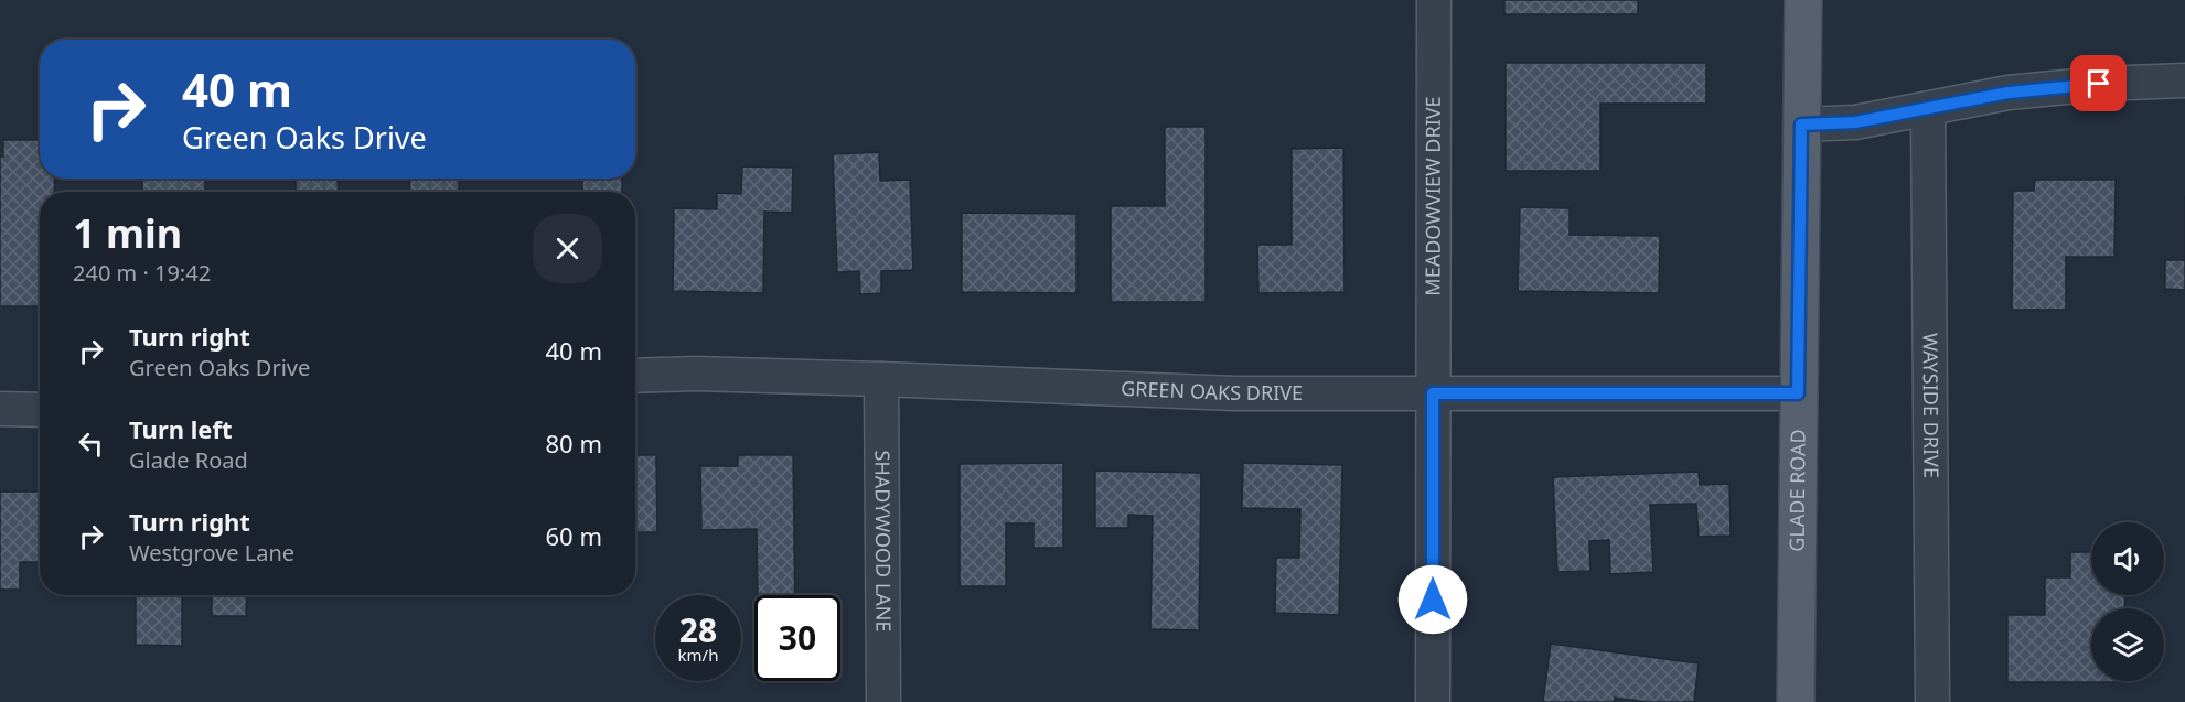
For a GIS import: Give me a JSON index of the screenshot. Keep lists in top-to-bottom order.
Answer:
{
  "streets": {
    "main road": ["GLADE ROAD"],
    "street": [
      "MEADOWVIEW DRIVE",
      "GREEN OAKS DRIVE",
      "WAYSIDE DRIVE",
      "SHADYWOOD LANE"
    ]
  },
  "crossings": [
    ["MEADOWVIEW DRIVE", "GREEN OAKS DRIVE"],
    ["GREEN OAKS DRIVE", "GLADE ROAD"],
    ["GREEN OAKS DRIVE", "SHADYWOOD LANE"]
  ],
  "page": {
    "turn": ["40 m", "Green Oaks Drive"],
    "heading": ["1 min", "240 m · 19:42"],
    "list": [
      {
        "name": "Turn right",
        "note": "Green Oaks Drive",
        "value": "40 m"
      },
      {
        "name": "Turn left",
        "note": "Glade Road",
        "value": "80 m"
      },
      {
        "name": "Turn right",
        "note": "Westgrove Lane",
        "value": "60 m"
      }
    ],
    "speed": "28 km/h",
    "limit": "30"
  }
}
